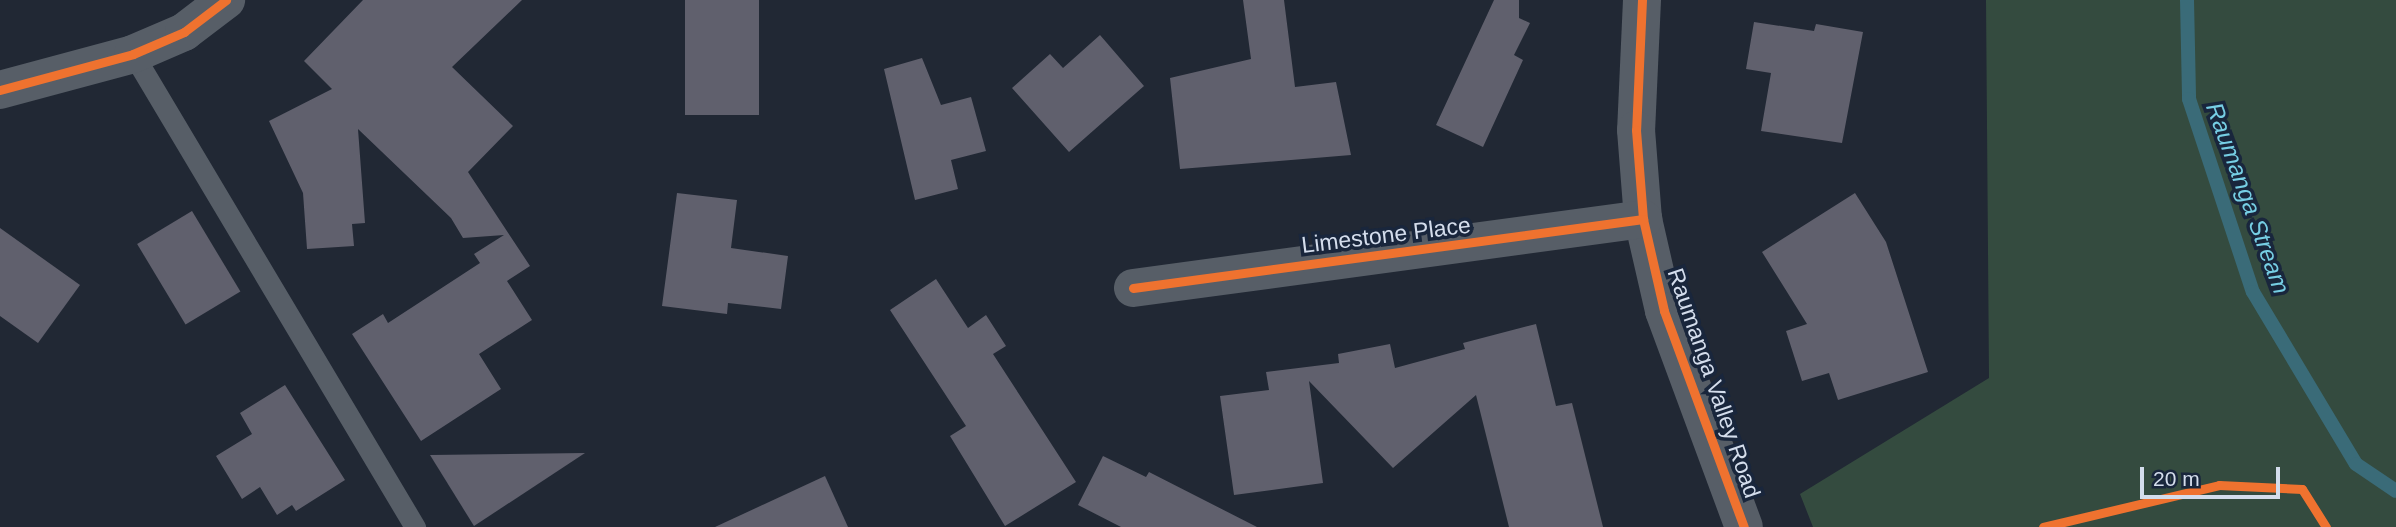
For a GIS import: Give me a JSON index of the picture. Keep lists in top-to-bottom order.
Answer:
{
  "streets": {
    "street": ["Limestone Place", "Raumanga Valley Road"]
  },
  "crossings": [
    ["Limestone Place", "Raumanga Valley Road"]
  ],
  "water": ["Raumanga Stream"],
  "scale_bar": "20 m"
}
